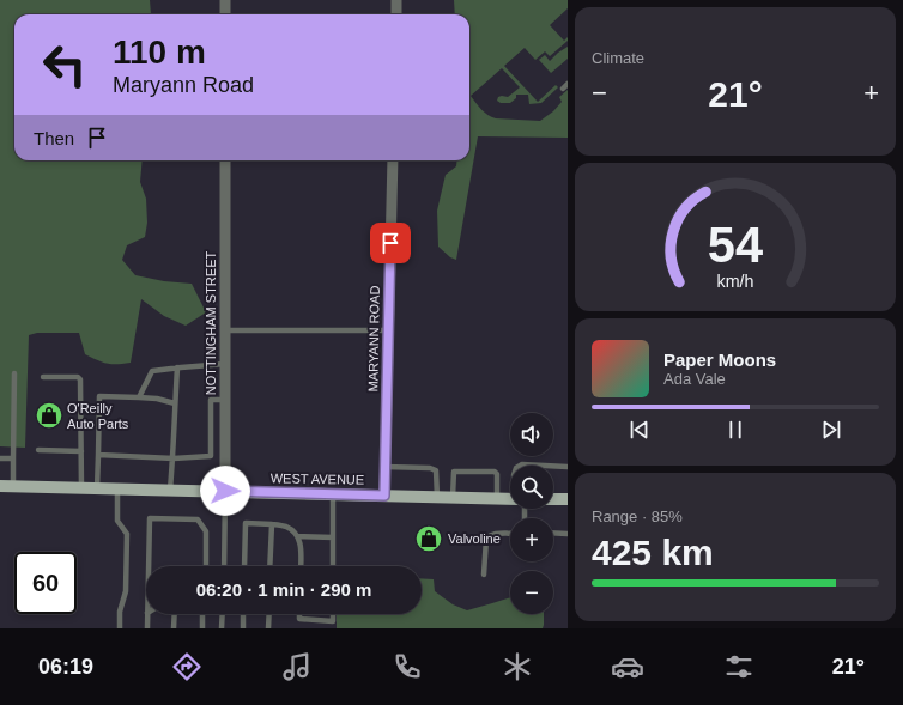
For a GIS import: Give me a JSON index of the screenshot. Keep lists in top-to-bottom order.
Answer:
{
  "streets": {
    "main road": ["WEST AVENUE"],
    "street": ["NOTTINGHAM STREET", "MARYANN ROAD"]
  },
  "crossings": [
    ["NOTTINGHAM STREET", "WEST AVENUE"],
    ["MARYANN ROAD", "WEST AVENUE"]
  ],
  "places": {
    "shop": ["O'Reilly Auto Parts", "Valvoline"]
  },
  "page": {
    "tile": [
      "Climate",
      ["Range · 85%", "425 km"]
    ],
    "turn": ["110 m", "Maryann Road"],
    "heat": ["−", "21°", "+"],
    "then": "Then",
    "song": ["Paper Moons", "Ada Vale"],
    "map_buttons": ["+", "−"],
    "limit": "60",
    "trip": "06:20 · 1 min · 290 m",
    "tabs": ["06:19", "21°"],
    "gauge": ["54", "km/h"]
  }
}
